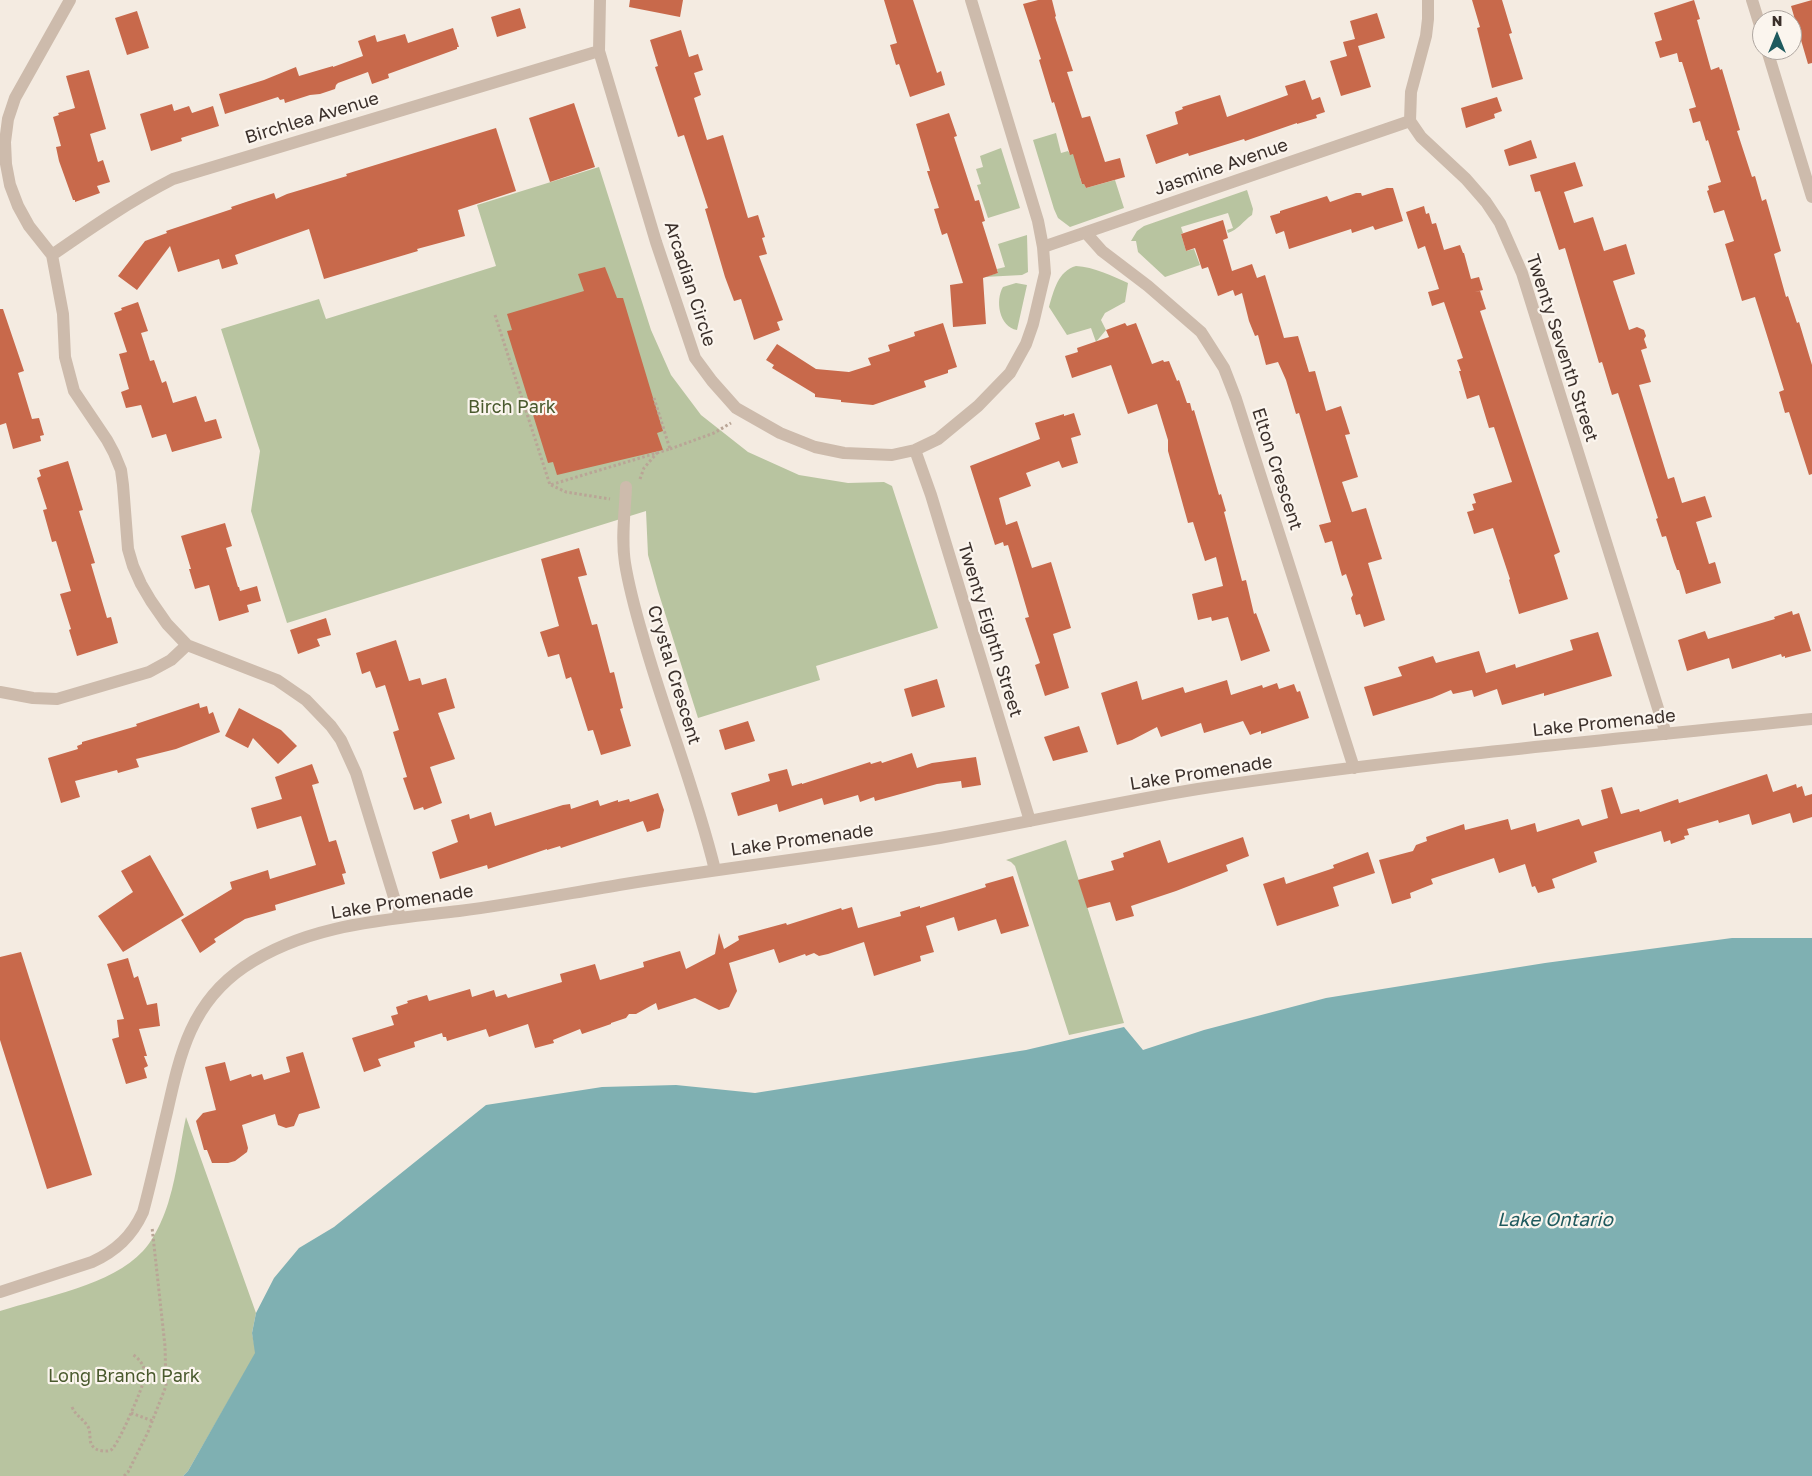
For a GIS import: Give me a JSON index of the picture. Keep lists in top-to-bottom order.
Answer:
{
  "streets": {
    "street": [
      "Birchlea Avenue",
      "Jasmine Avenue",
      "Arcadian Circle",
      "Twenty Seventh Street",
      "Elton Crescent",
      "Twenty Eighth Street",
      "Crystal Crescent",
      "Lake Promenade"
    ]
  },
  "crossings": [
    ["Birchlea Avenue", "Arcadian Circle"],
    ["Jasmine Avenue", "Arcadian Circle"],
    ["Jasmine Avenue", "Twenty Seventh Street"],
    ["Jasmine Avenue", "Elton Crescent"],
    ["Arcadian Circle", "Twenty Eighth Street"],
    ["Twenty Seventh Street", "Lake Promenade"],
    ["Elton Crescent", "Lake Promenade"],
    ["Twenty Eighth Street", "Lake Promenade"],
    ["Crystal Crescent", "Lake Promenade"]
  ],
  "water": ["Lake Ontario"],
  "parks": ["Birch Park", "Long Branch Park"],
  "north": "top"
}
